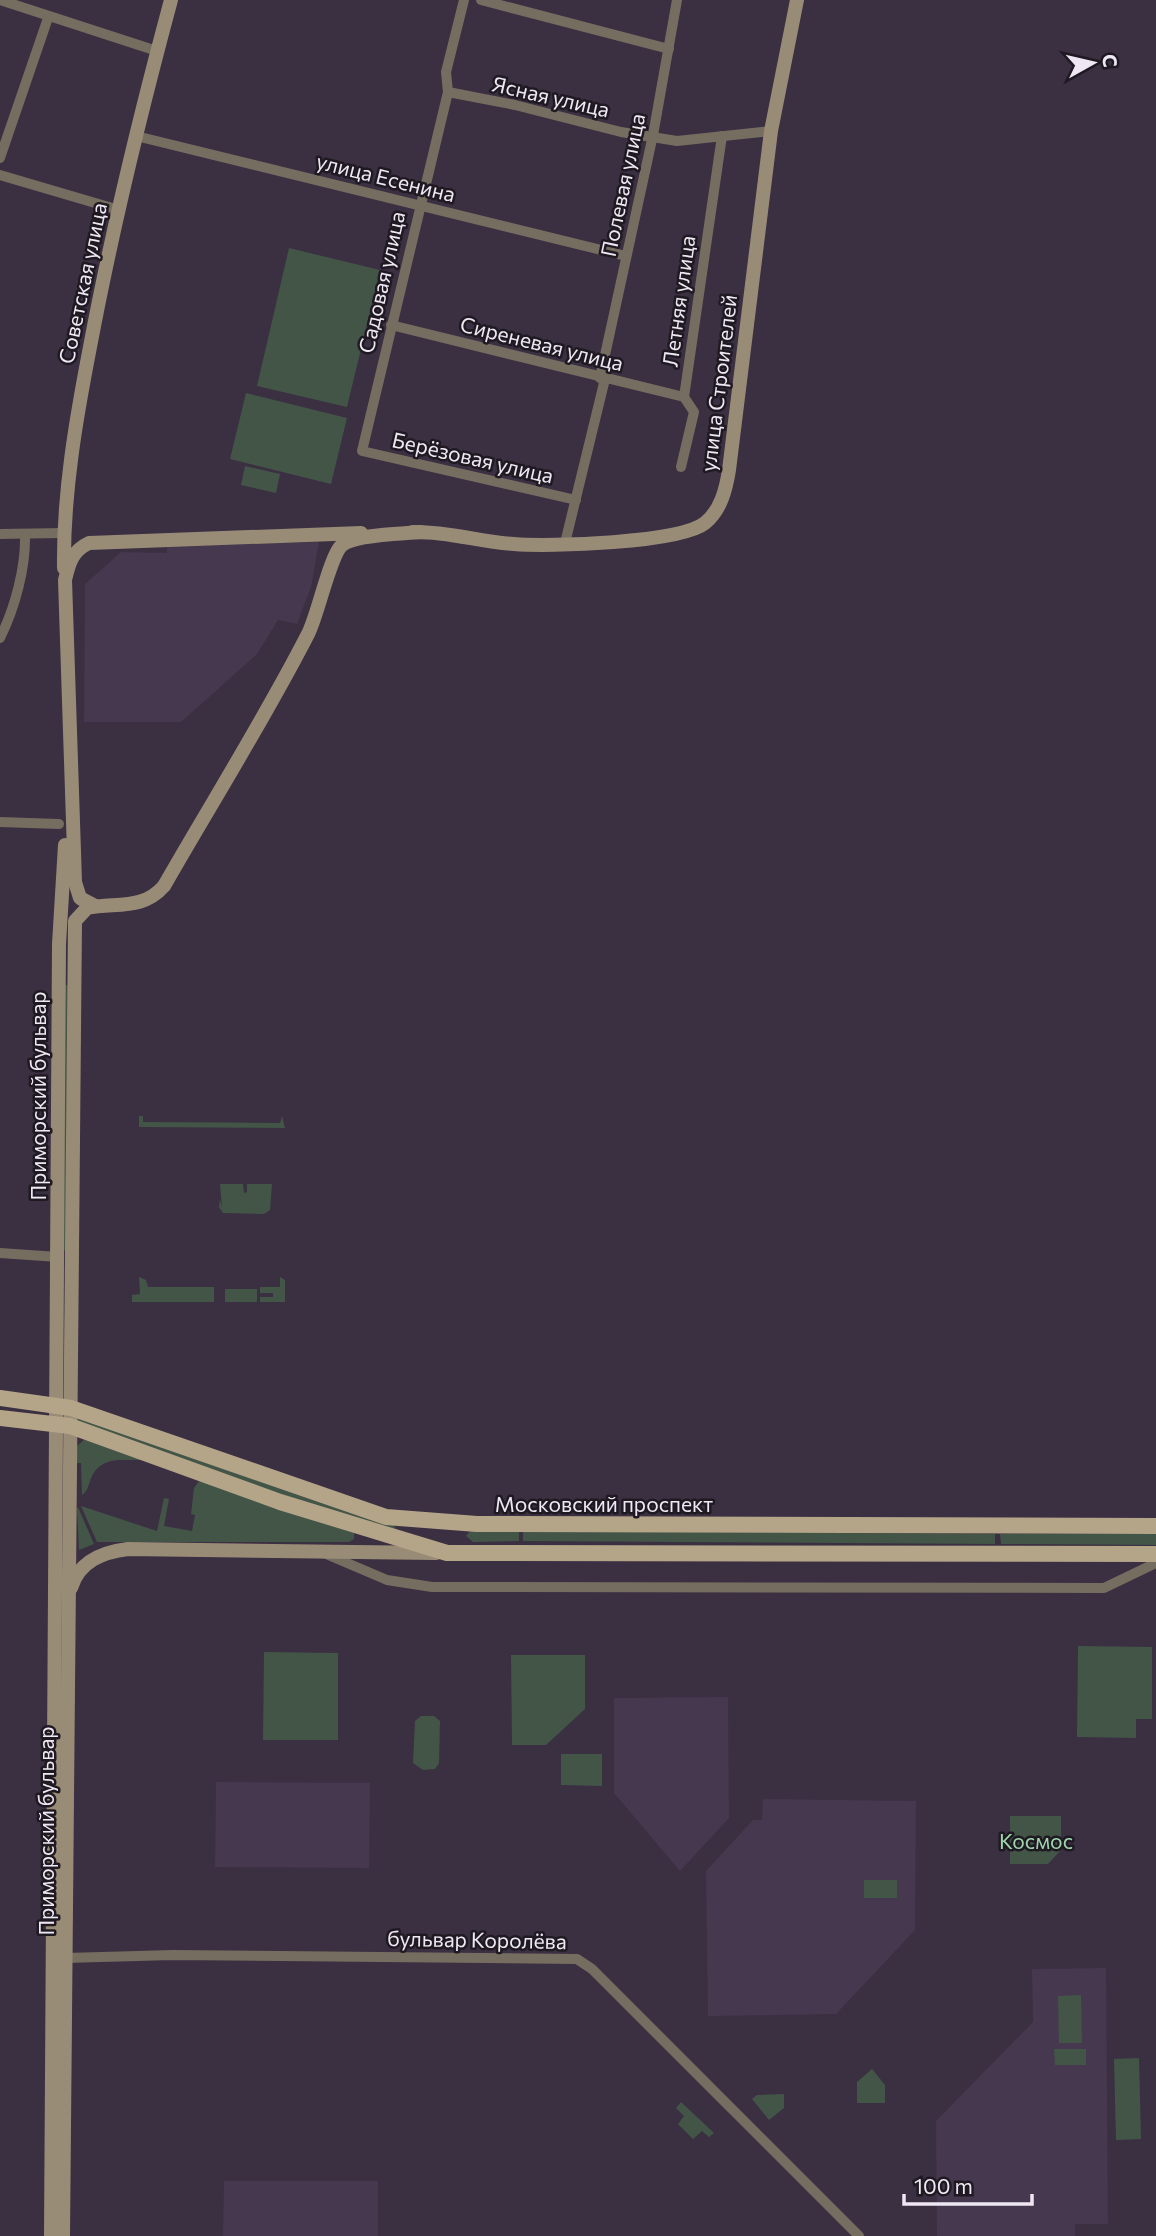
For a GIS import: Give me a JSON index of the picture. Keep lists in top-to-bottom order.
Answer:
{
  "streets": {
    "main road": [
      "Советская улица",
      "улица Строителей",
      "Приморский бульвар",
      "Московский проспект"
    ],
    "street": [
      "Ясная улица",
      "улица Есенина",
      "Полевая улица",
      "Садовая улица",
      "Летняя улица",
      "Сиреневая улица",
      "Берёзовая улица",
      "бульвар Королёва"
    ]
  },
  "crossings": [
    ["Ясная улица", "Полевая улица"],
    ["Ясная улица", "Садовая улица"],
    ["Ясная улица", "Летняя улица"],
    ["Ясная улица", "улица Строителей"],
    ["улица Есенина", "Полевая улица"],
    ["улица Есенина", "Садовая улица"],
    ["улица Есенина", "Советская улица"],
    ["Полевая улица", "Сиреневая улица"],
    ["Полевая улица", "улица Строителей"],
    ["Полевая улица", "Берёзовая улица"],
    ["Садовая улица", "Сиреневая улица"],
    ["Садовая улица", "Берёзовая улица"],
    ["Советская улица", "Приморский бульвар"],
    ["Летняя улица", "Сиреневая улица"],
    ["Приморский бульвар", "Московский проспект"],
    ["Приморский бульвар", "бульвар Королёва"]
  ],
  "parks": ["Космос"],
  "scale_bar": "100 m",
  "north": "right"
}
